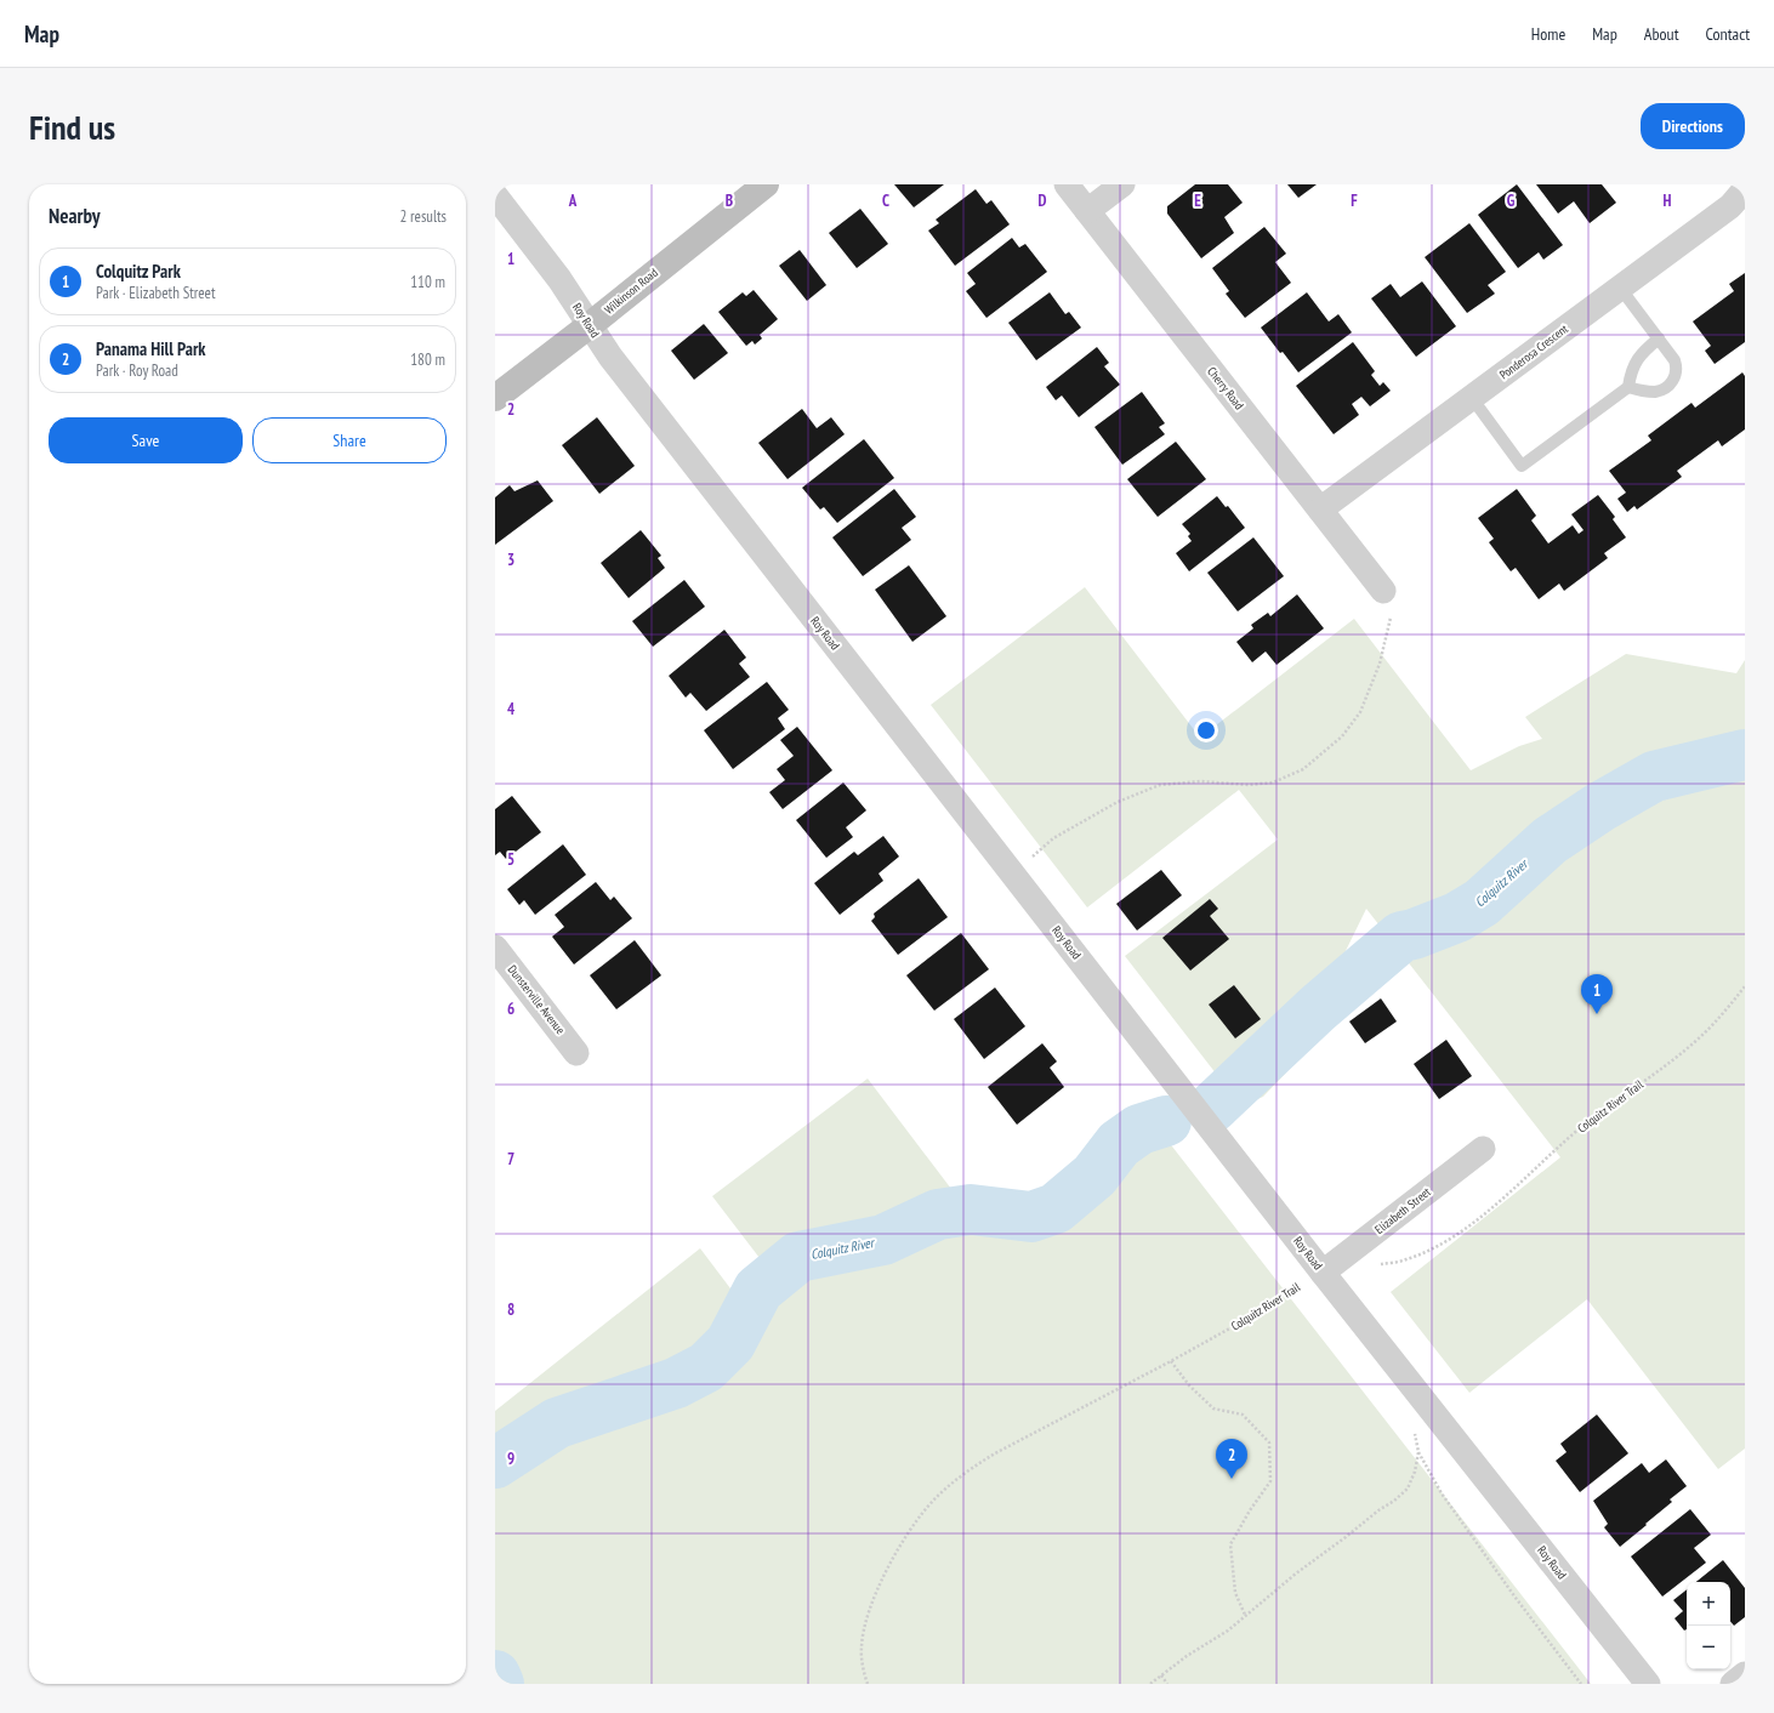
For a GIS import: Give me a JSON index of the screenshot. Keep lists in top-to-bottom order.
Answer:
{
  "streets": {
    "main road": ["Wilkinson Road"],
    "street": [
      "Roy Road",
      "Ponderosa Crescent",
      "Cherry Road",
      "Dunsterville Avenue",
      "Elizabeth Street"
    ],
    "path": ["Colquitz River Trail"]
  },
  "crossings": [
    ["Wilkinson Road", "Roy Road"],
    ["Roy Road", "Colquitz River Trail"],
    ["Roy Road", "Elizabeth Street"],
    ["Ponderosa Crescent", "Cherry Road"],
    ["Colquitz River Trail", "Elizabeth Street"]
  ],
  "water": ["Colquitz River"],
  "page": {
    "header": "Map",
    "nav": [
      "Home",
      "Map",
      "About",
      "Contact"
    ],
    "buttons": [
      "Directions",
      ["Save", "Share"]
    ],
    "title": "Find us",
    "heading": ["Nearby", "2 results"],
    "list": [
      {
        "mark": "1",
        "name": "Colquitz Park",
        "note": "Park · Elizabeth Street",
        "value": "110 m"
      },
      {
        "mark": "2",
        "name": "Panama Hill Park",
        "note": "Park · Roy Road",
        "value": "180 m"
      }
    ],
    "pins": ["1", "2"],
    "map_buttons": ["+", "−"]
  },
  "grid": {
    "columns": [
      "A",
      "B",
      "C",
      "D",
      "E",
      "F",
      "G",
      "H"
    ],
    "rows": [
      "1",
      "2",
      "3",
      "4",
      "5",
      "6",
      "7",
      "8",
      "9"
    ]
  }
}
